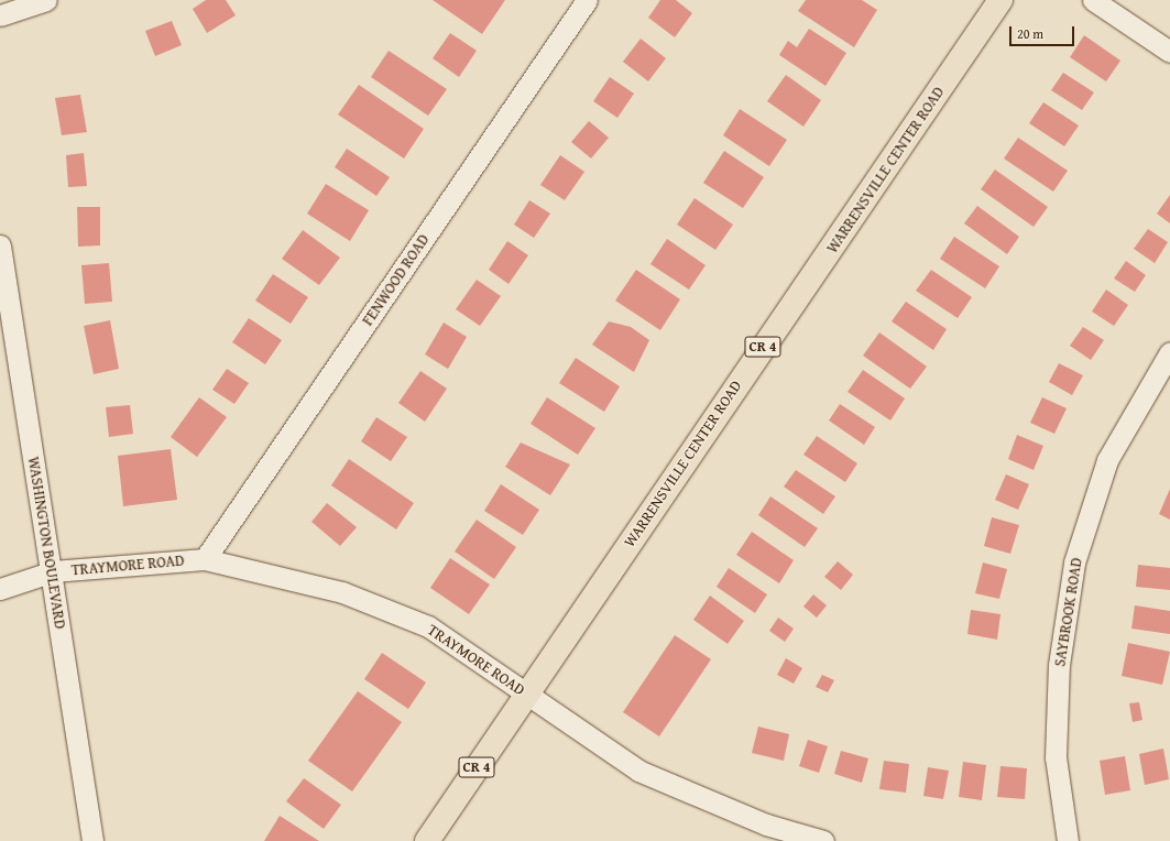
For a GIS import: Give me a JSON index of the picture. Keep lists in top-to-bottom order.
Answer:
{
  "streets": {
    "main road": ["WARRENSVILLE CENTER ROAD", "CR 4"],
    "street": [
      "FENWOOD ROAD",
      "WASHINGTON BOULEVARD",
      "TRAYMORE ROAD",
      "SAYBROOK ROAD"
    ]
  },
  "crossings": [
    ["WARRENSVILLE CENTER ROAD", "TRAYMORE ROAD"],
    ["FENWOOD ROAD", "TRAYMORE ROAD"],
    ["WASHINGTON BOULEVARD", "TRAYMORE ROAD"]
  ],
  "scale_bar": "20 m"
}
